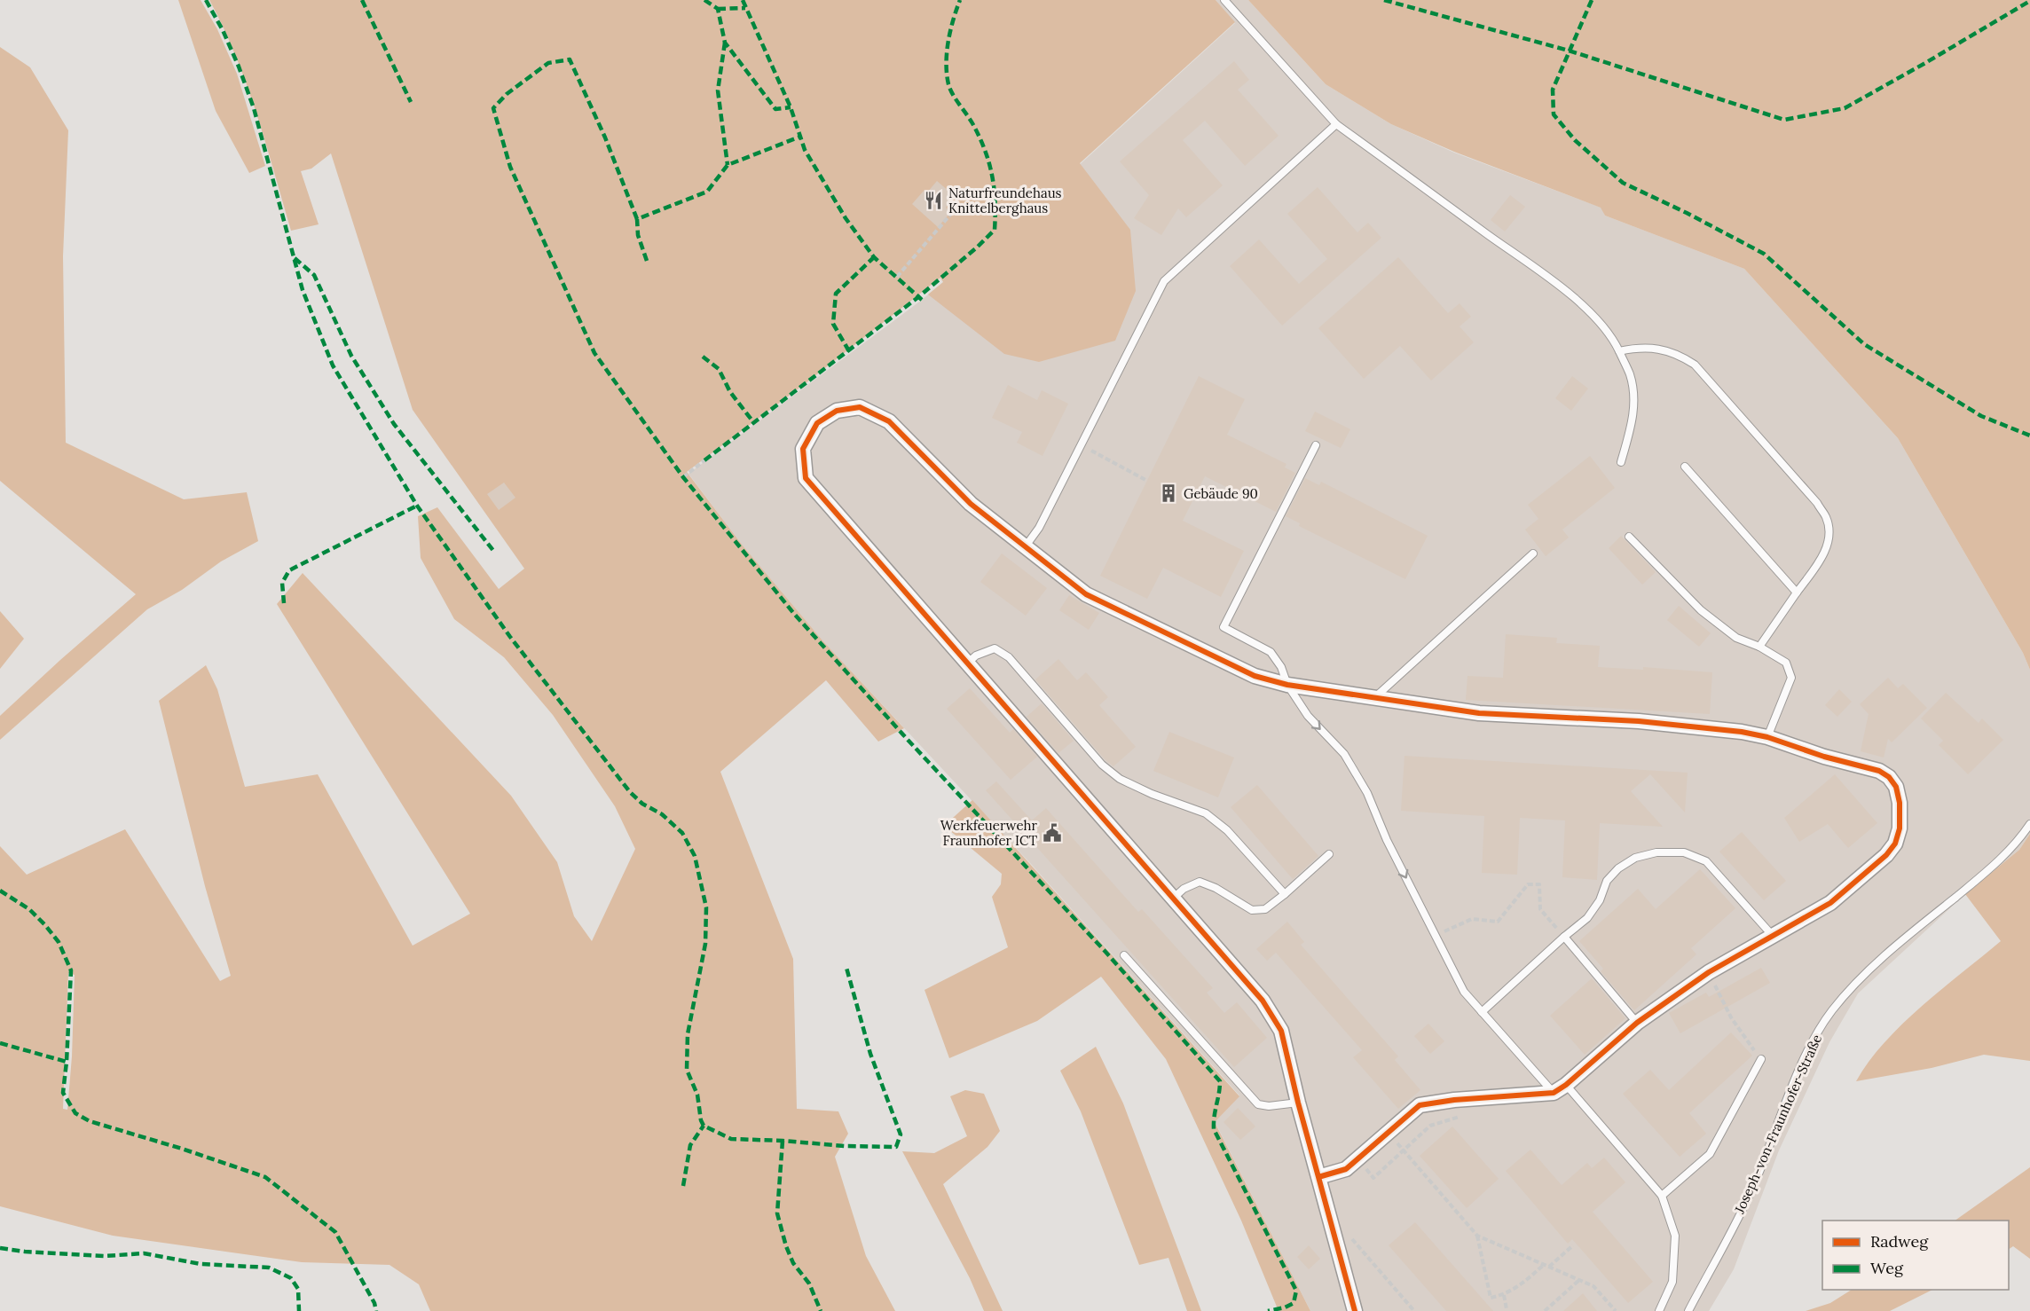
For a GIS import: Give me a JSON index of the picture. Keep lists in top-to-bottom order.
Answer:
{
  "streets": {
    "lane": ["Joseph-von-Fraunhofer-Straße"]
  },
  "places": {
    "restaurant": ["Naturfreundehaus Knittelberghaus"],
    "building": ["Gebäude 90"],
    "public building": ["Werkfeuerwehr Fraunhofer ICT"]
  },
  "legend": ["Radweg", "Weg"]
}
